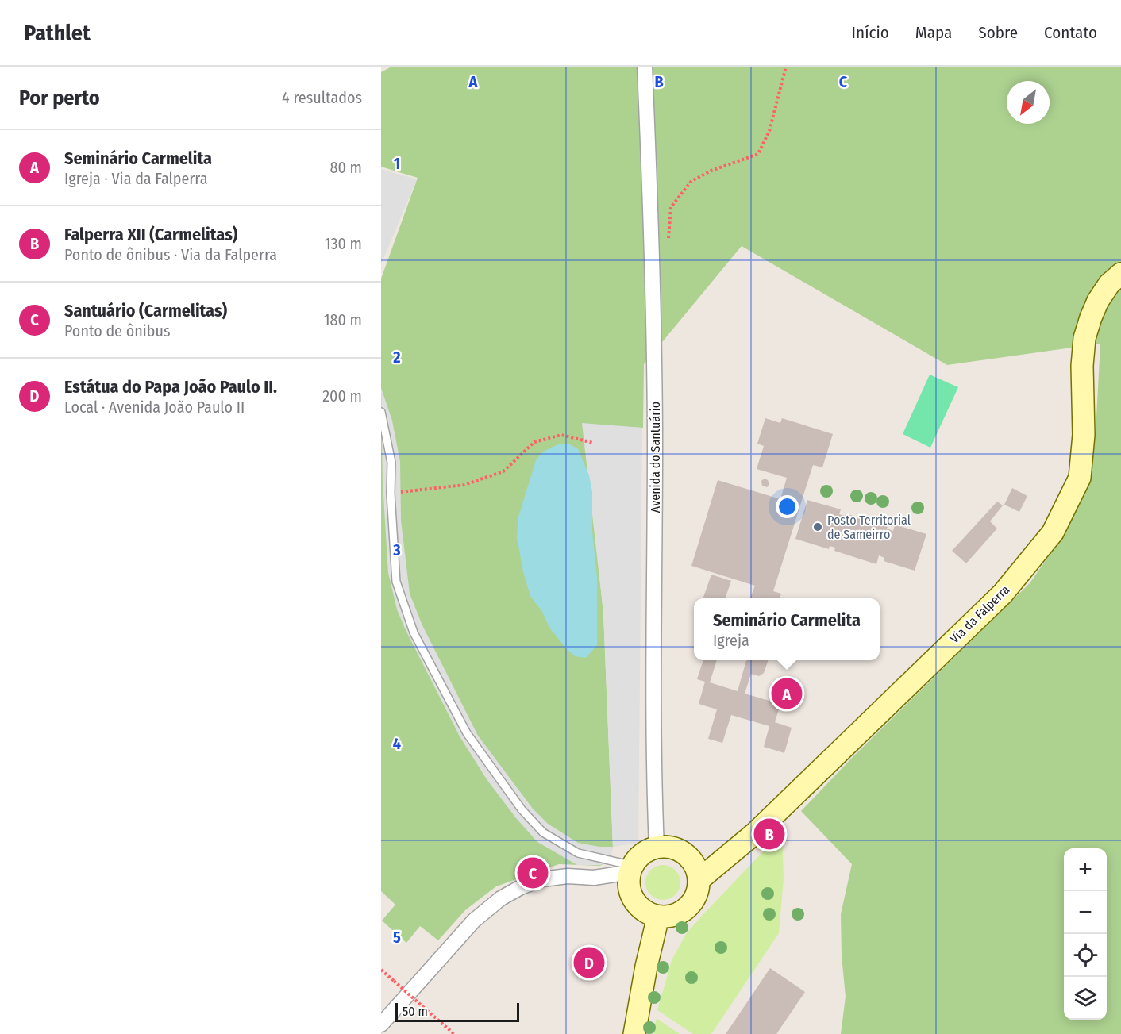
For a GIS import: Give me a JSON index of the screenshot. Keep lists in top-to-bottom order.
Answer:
{
  "streets": {
    "main road": ["Via da Falperra"],
    "street": ["Avenida do Santuário"]
  },
  "crossings": [
    ["Avenida do Santuário", "Via da Falperra"]
  ],
  "places": ["Posto Territorial de Sameirro"],
  "scale_bar": "50 m",
  "north": "bottom left",
  "page": {
    "header": "Pathlet",
    "nav": [
      "Início",
      "Mapa",
      "Sobre",
      "Contato"
    ],
    "heading": ["Por perto", "4 resultados"],
    "list": [
      {
        "mark": "A",
        "name": "Seminário Carmelita",
        "note": "Igreja · Via da Falperra",
        "value": "80 m"
      },
      {
        "mark": "B",
        "name": "Falperra XII (Carmelitas)",
        "note": "Ponto de ônibus · Via da Falperra",
        "value": "130 m"
      },
      {
        "mark": "C",
        "name": "Santuário (Carmelitas)",
        "note": "Ponto de ônibus",
        "value": "180 m"
      },
      {
        "mark": "D",
        "name": "Estátua do Papa João Paulo II.",
        "note": "Local · Avenida João Paulo II",
        "value": "200 m"
      }
    ],
    "popup": ["Seminário Carmelita", "Igreja"],
    "pins": [
      "A",
      "B",
      "C",
      "D"
    ],
    "map_buttons": ["+", "−"],
    "scale": "50 m"
  },
  "grid": {
    "columns": ["A", "B", "C"],
    "rows": [
      "1",
      "2",
      "3",
      "4",
      "5"
    ]
  }
}
